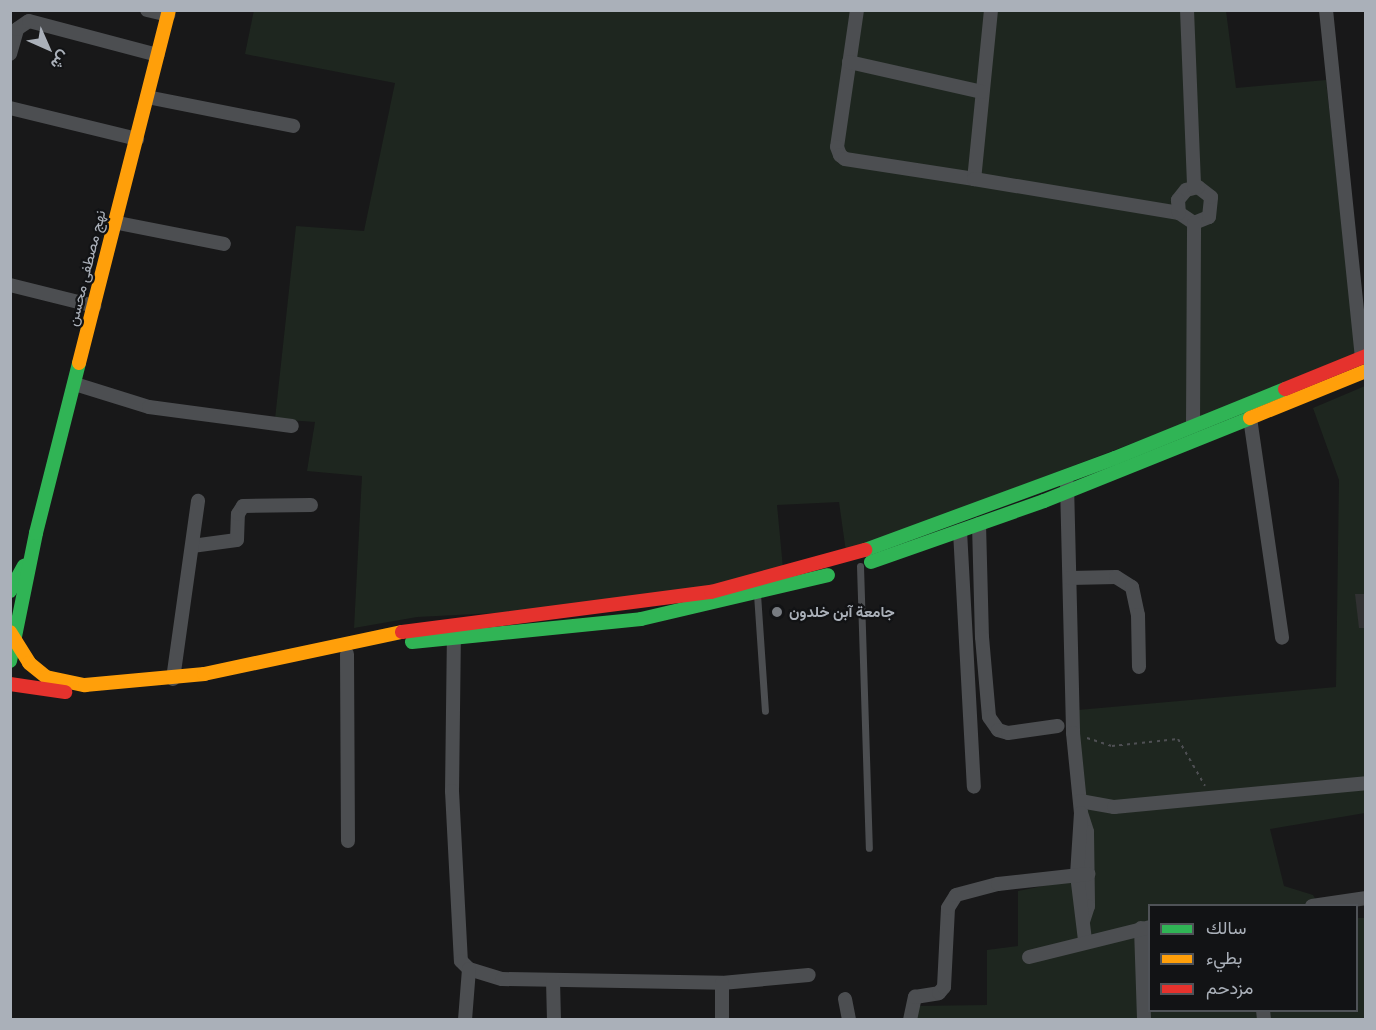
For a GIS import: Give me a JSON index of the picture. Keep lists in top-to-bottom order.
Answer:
{
  "streets": {
    "main road": ["نهج مصطفى محسن"]
  },
  "places": ["جامعة آبن خلدون"],
  "legend": ["سالك", "بطيء", "مزدحم"],
  "north": "bottom right"
}
